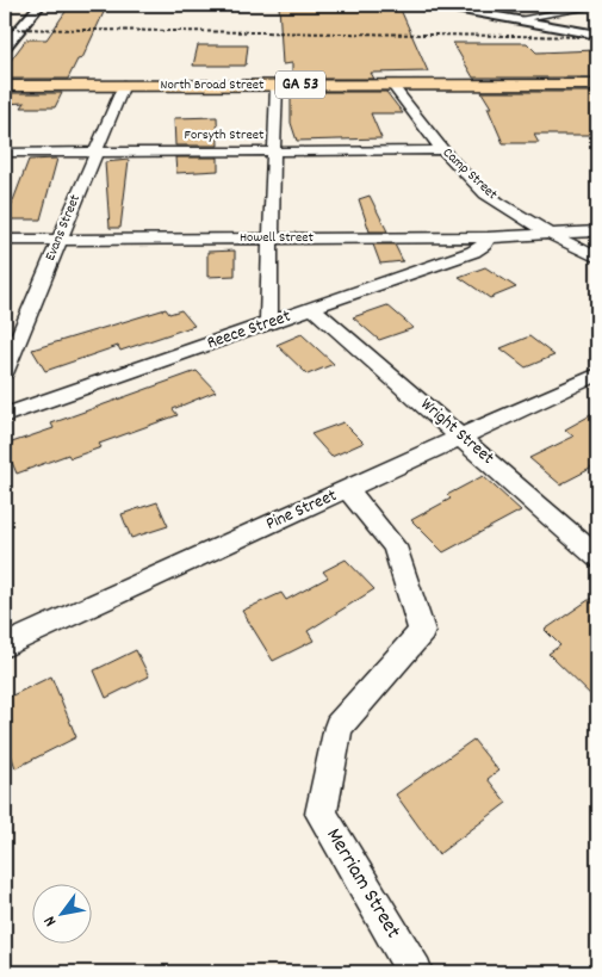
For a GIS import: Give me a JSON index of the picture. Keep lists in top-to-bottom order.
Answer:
{
  "streets": {
    "main road": ["North Broad Street", "GA 53"],
    "street": [
      "Forsyth Street",
      "Camp Street",
      "Evans Street",
      "Howell Street",
      "Reece Street",
      "Wright Street",
      "Pine Street",
      "Merriam Street"
    ]
  },
  "crossings": [
    ["North Broad Street", "Camp Street"],
    ["North Broad Street", "Evans Street"],
    ["Forsyth Street", "Camp Street"],
    ["Forsyth Street", "Evans Street"],
    ["Camp Street", "Howell Street"],
    ["Evans Street", "Howell Street"],
    ["Howell Street", "Reece Street"],
    ["Reece Street", "Wright Street"],
    ["Wright Street", "Pine Street"],
    ["Pine Street", "Merriam Street"]
  ],
  "north": "bottom left"
}
